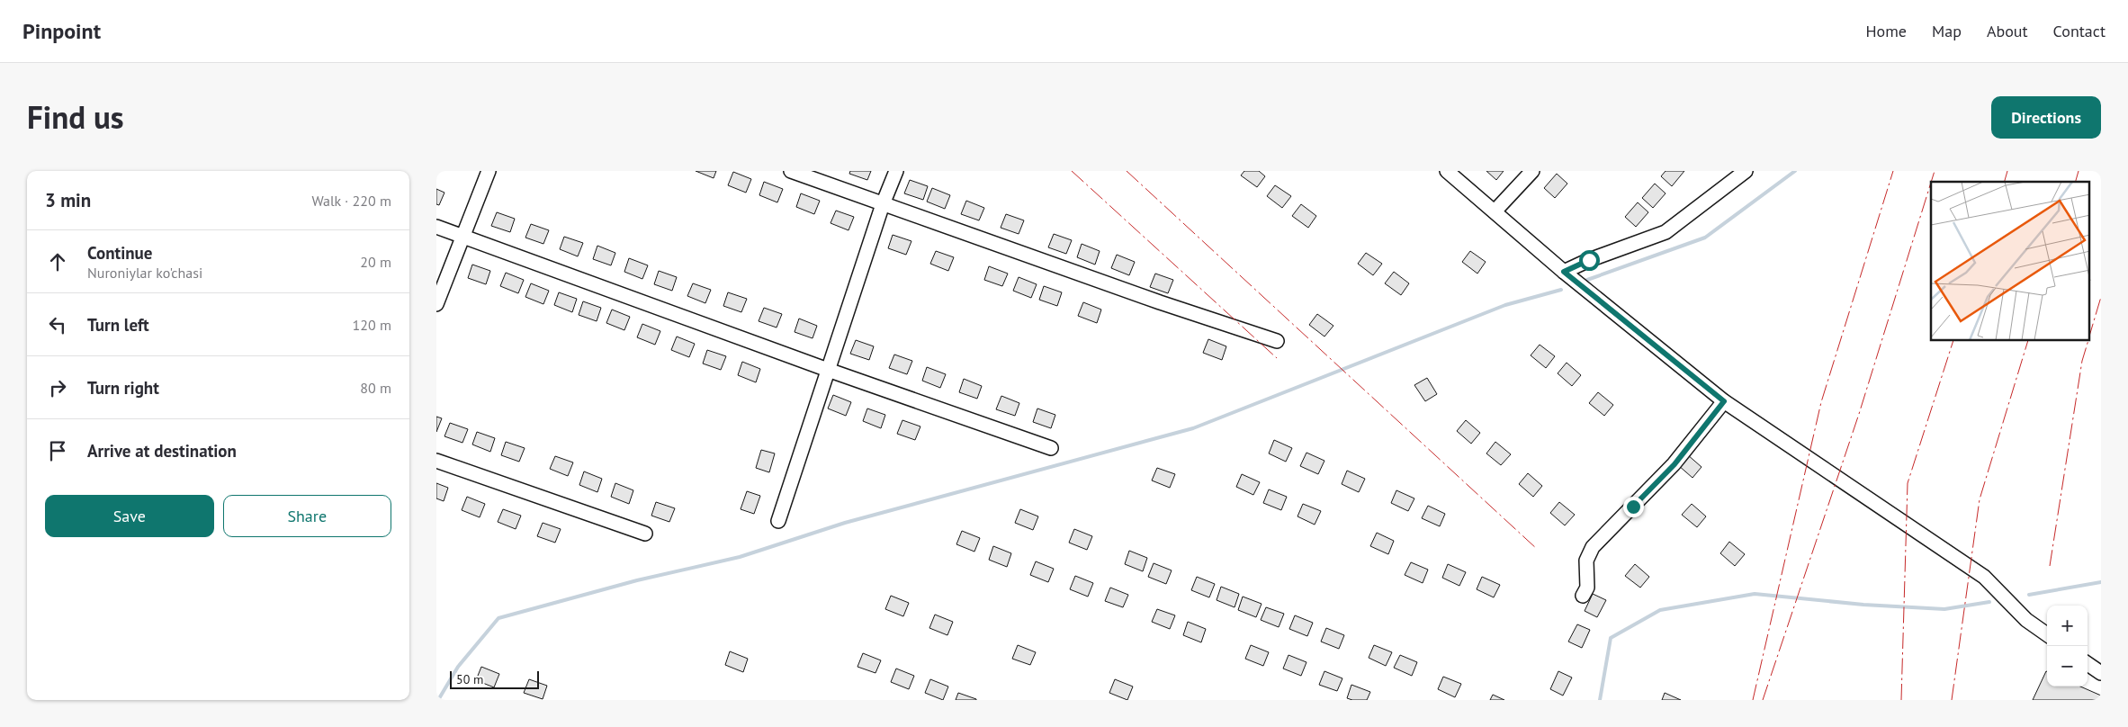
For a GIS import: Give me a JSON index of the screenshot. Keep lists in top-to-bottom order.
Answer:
{
  "scale_bar": "50 m",
  "page": {
    "header": "Pinpoint",
    "nav": [
      "Home",
      "Map",
      "About",
      "Contact"
    ],
    "title": "Find us",
    "buttons": [
      "Directions",
      ["Save", "Share"]
    ],
    "heading": ["3 min", "Walk · 220 m"],
    "list": [
      ["Continue", "Nuroniylar ko'chasi", "20 m"],
      ["Turn left", "120 m"],
      ["Turn right", "80 m"],
      "Arrive at destination"
    ],
    "map_buttons": ["+", "−"],
    "scale": "50 m"
  }
}
